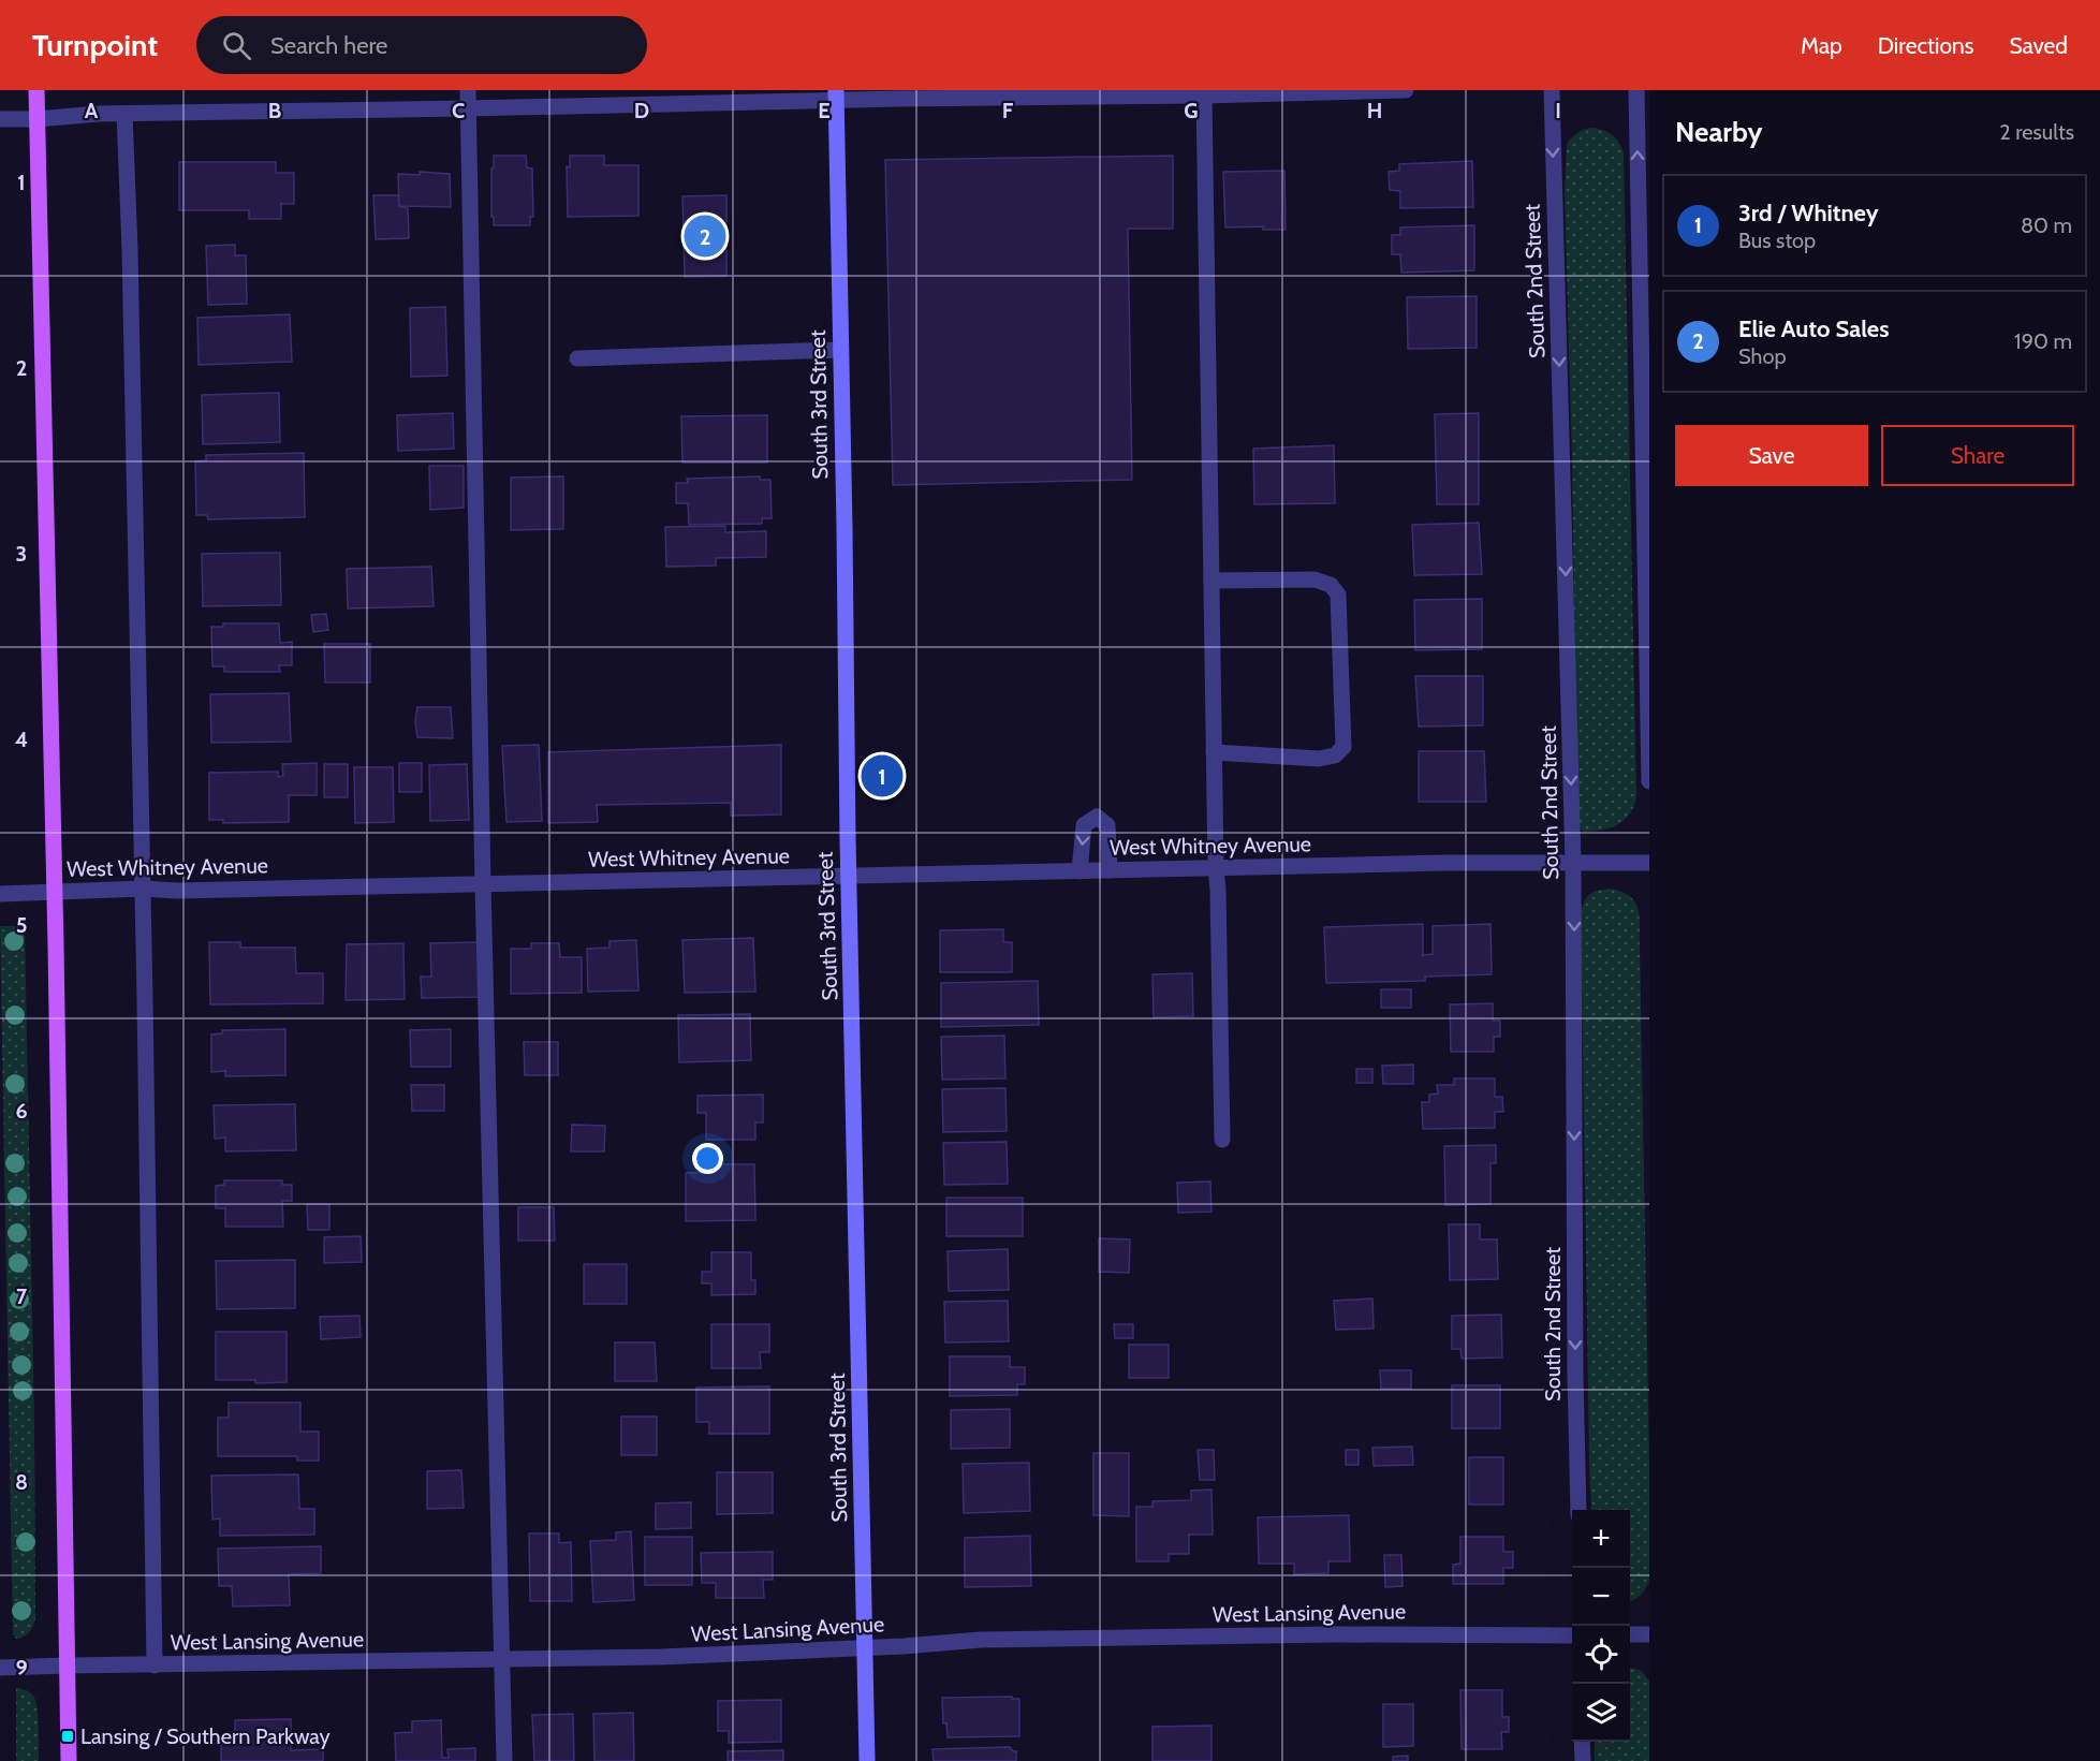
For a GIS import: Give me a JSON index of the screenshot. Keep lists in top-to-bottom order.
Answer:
{
  "streets": {
    "main road": ["South 3rd Street"],
    "street": ["South 2nd Street", "West Whitney Avenue", "West Lansing Avenue"]
  },
  "crossings": [
    ["South 2nd Street", "West Whitney Avenue"],
    ["South 3rd Street", "West Whitney Avenue"],
    ["South 3rd Street", "West Lansing Avenue"]
  ],
  "places": {
    "transit": ["Lansing / Southern Parkway"]
  },
  "page": {
    "header": "Turnpoint",
    "search": "Search here",
    "nav": ["Map", "Directions", "Saved"],
    "heading": ["Nearby", "2 results"],
    "list": [
      {
        "mark": "1",
        "name": "3rd / Whitney",
        "note": "Bus stop",
        "value": "80 m"
      },
      {
        "mark": "2",
        "name": "Elie Auto Sales",
        "note": "Shop",
        "value": "190 m"
      }
    ],
    "pins": ["2", "1"],
    "buttons": ["Save", "Share"],
    "map_buttons": ["+", "−"]
  },
  "grid": {
    "columns": [
      "A",
      "B",
      "C",
      "D",
      "E",
      "F",
      "G",
      "H",
      "I"
    ],
    "rows": [
      "1",
      "2",
      "3",
      "4",
      "5",
      "6",
      "7",
      "8",
      "9"
    ]
  }
}
